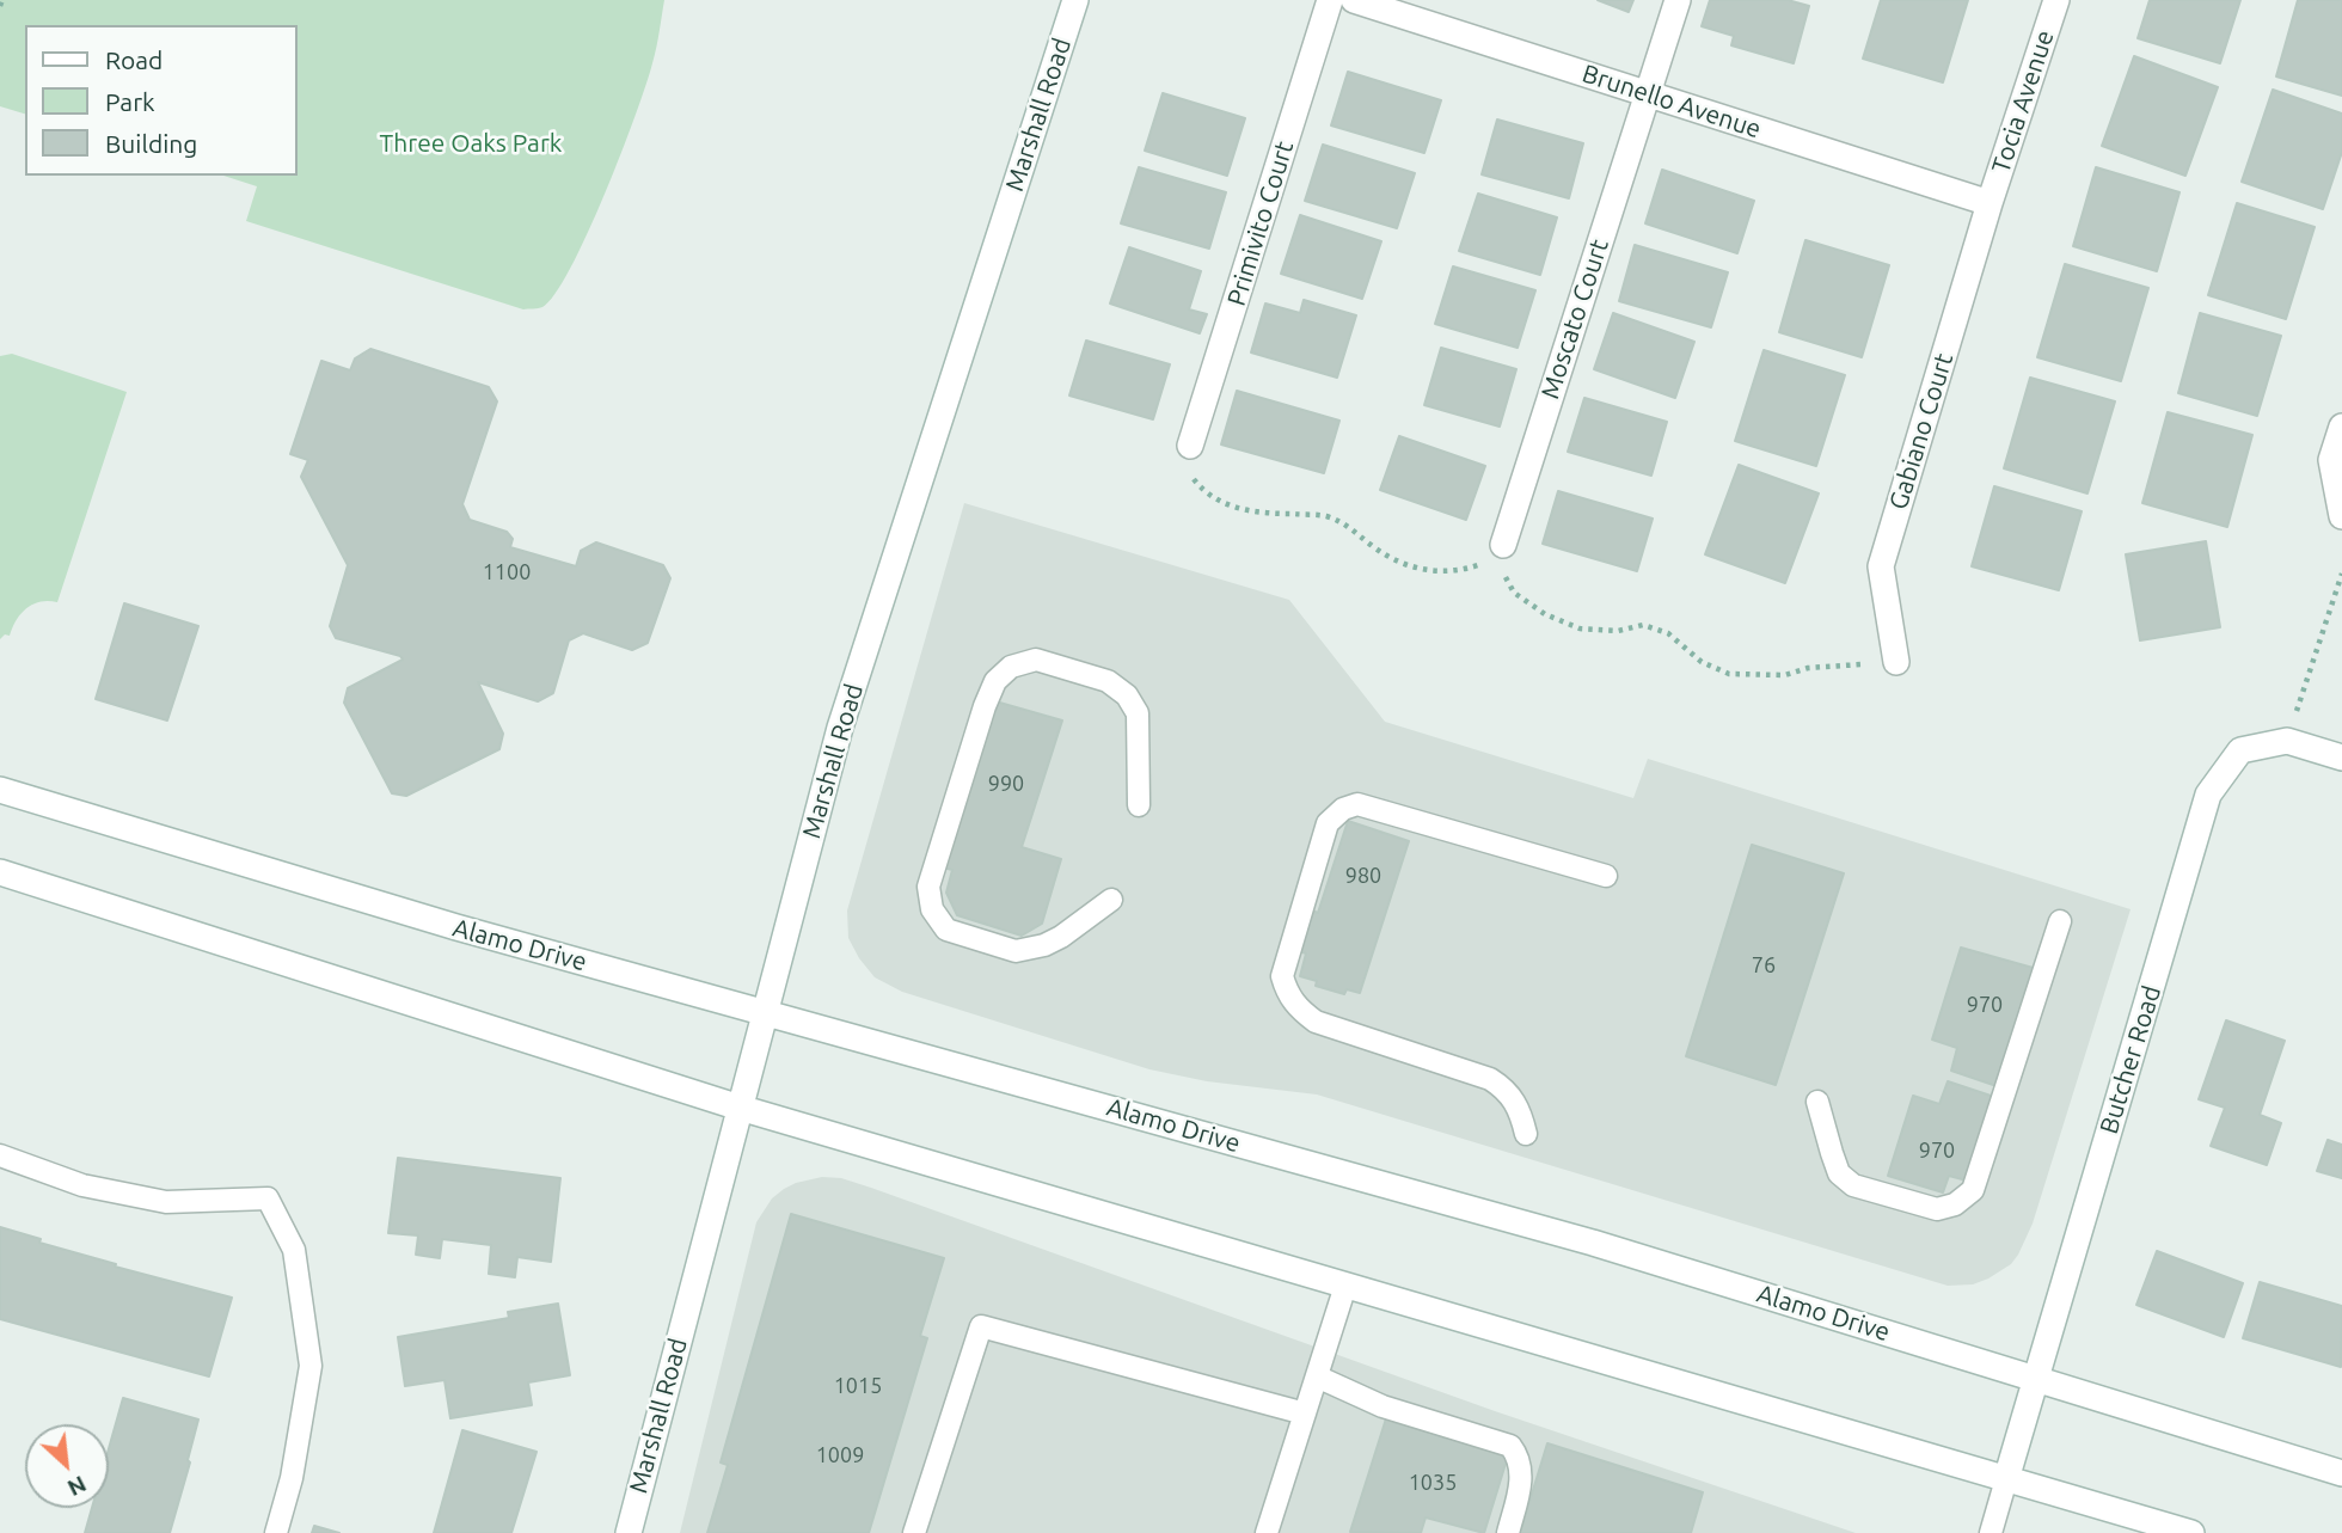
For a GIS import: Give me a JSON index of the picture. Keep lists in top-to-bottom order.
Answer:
{
  "streets": {
    "street": [
      "Brunello Avenue",
      "Tocia Avenue",
      "Marshall Road",
      "Primivito Court",
      "Moscato Court",
      "Gabiano Court",
      "Alamo Drive",
      "Butcher Road"
    ]
  },
  "crossings": [
    ["Brunello Avenue", "Tocia Avenue"],
    ["Brunello Avenue", "Moscato Court"],
    ["Brunello Avenue", "Gabiano Court"],
    ["Tocia Avenue", "Gabiano Court"],
    ["Marshall Road", "Alamo Drive"],
    ["Alamo Drive", "Butcher Road"]
  ],
  "parks": ["Three Oaks Park"],
  "house_numbers": [
    "1100",
    "990",
    "980",
    "76",
    "970",
    "970",
    "1015",
    "1009",
    "1035"
  ],
  "legend": ["Road", "Park", "Building"],
  "north": "bottom right"
}
